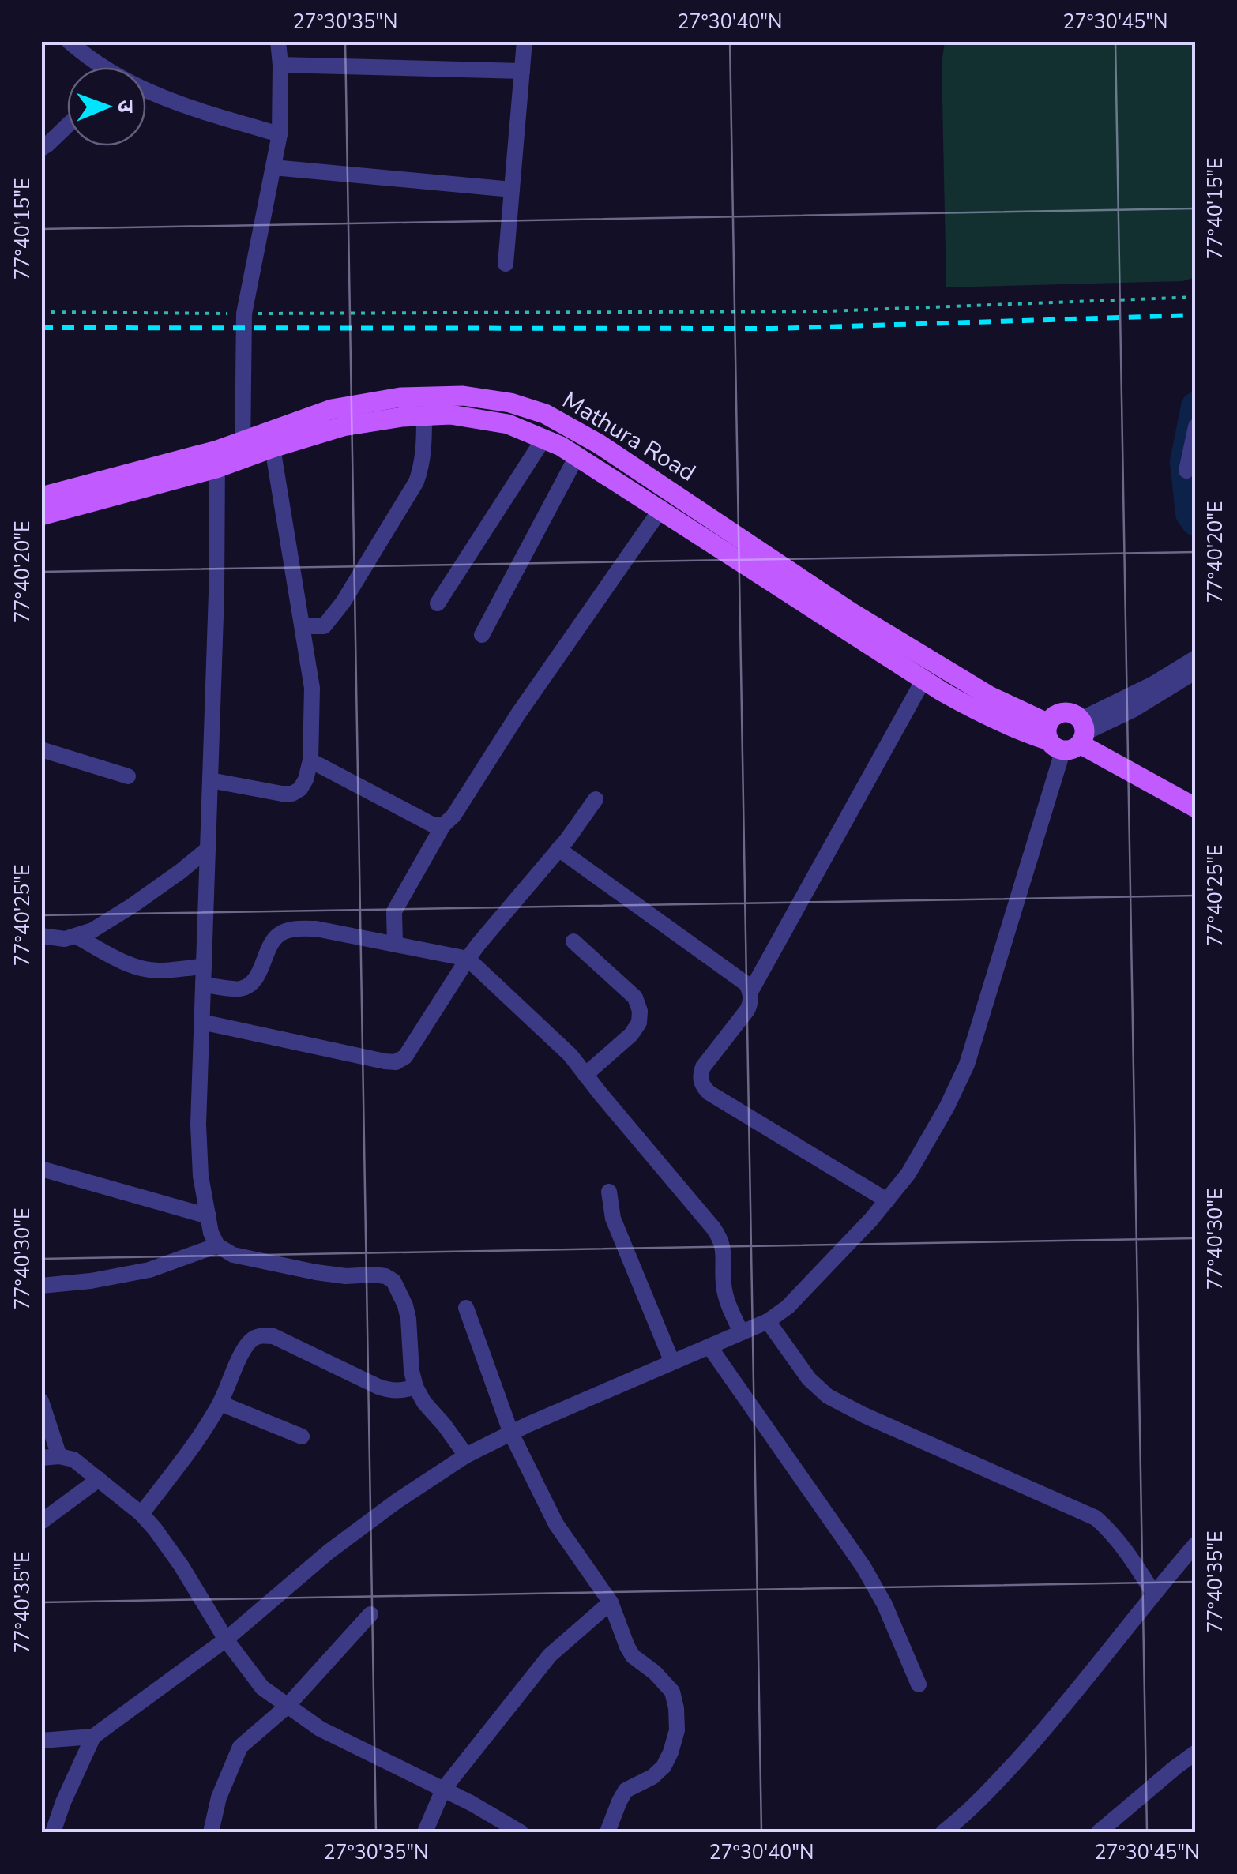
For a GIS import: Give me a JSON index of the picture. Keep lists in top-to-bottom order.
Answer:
{
  "streets": {
    "main road": ["Mathura Road"]
  },
  "north": "right",
  "coordinates": [
    "27°30'35\"N",
    "27°30'40\"N",
    "27°30'45\"N",
    "77°40'15\"E",
    "77°40'20\"E",
    "77°40'25\"E",
    "77°40'30\"E",
    "77°40'35\"E"
  ]
}
